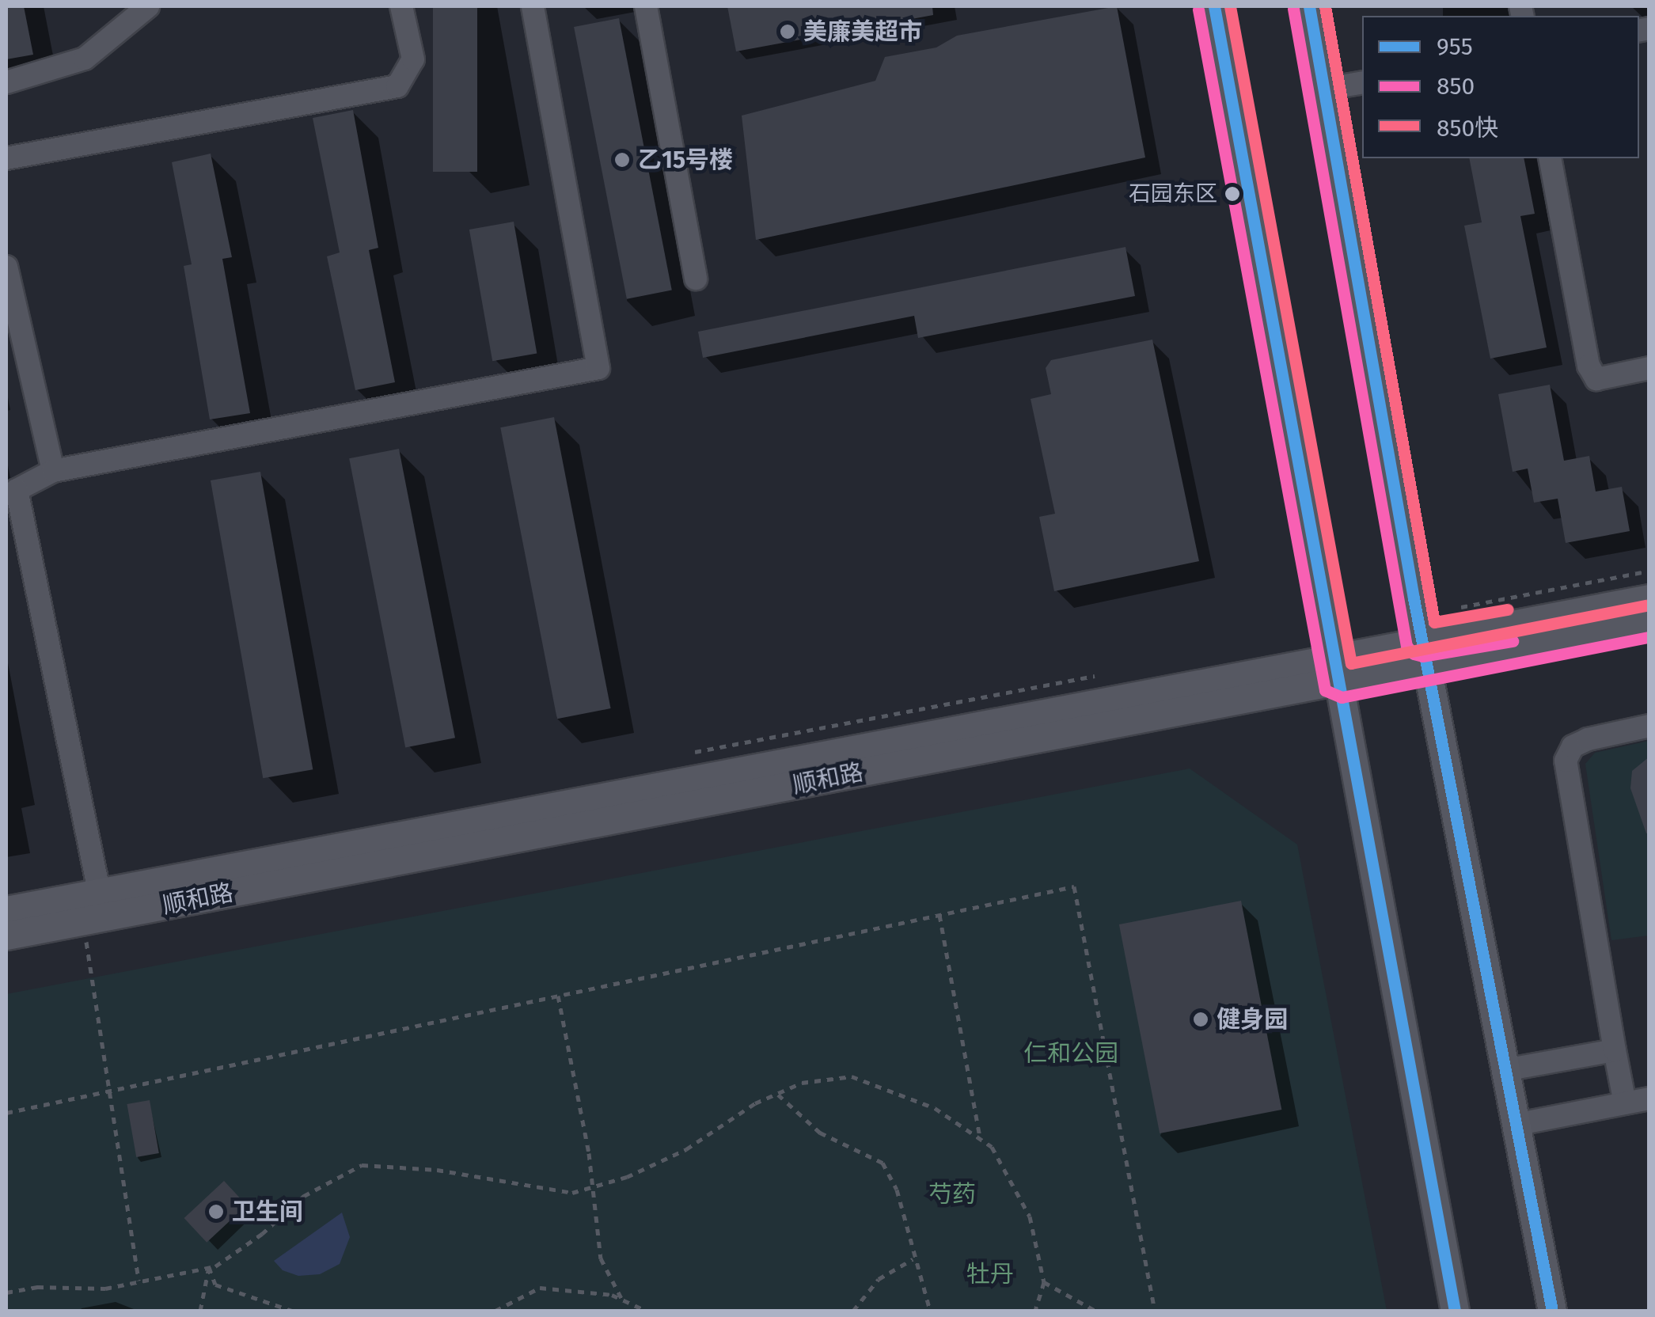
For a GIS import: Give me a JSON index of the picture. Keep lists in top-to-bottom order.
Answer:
{
  "streets": {
    "main road": ["顺和路"]
  },
  "parks": ["仁和公园", "芍药", "牡丹"],
  "places": [
    "美廉美超市",
    "乙15号楼",
    "石园东区",
    "健身园",
    "卫生间"
  ],
  "lines": ["transit line 955", "transit line 850快", "transit line 850"],
  "legend": ["955", "850", "850快"]
}
